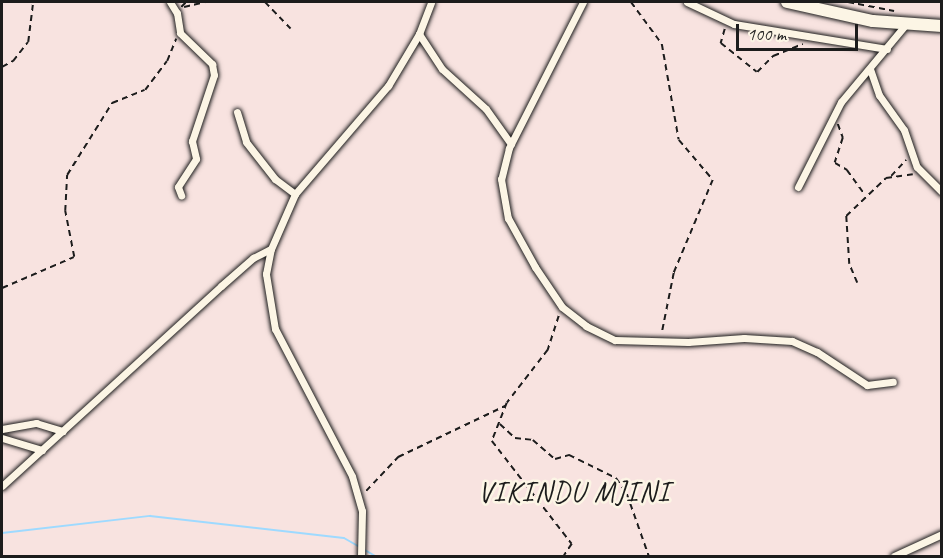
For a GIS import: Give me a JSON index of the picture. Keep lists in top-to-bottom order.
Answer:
{
  "districts": ["VIKINDU MJINI"],
  "scale_bar": "100 m"
}
